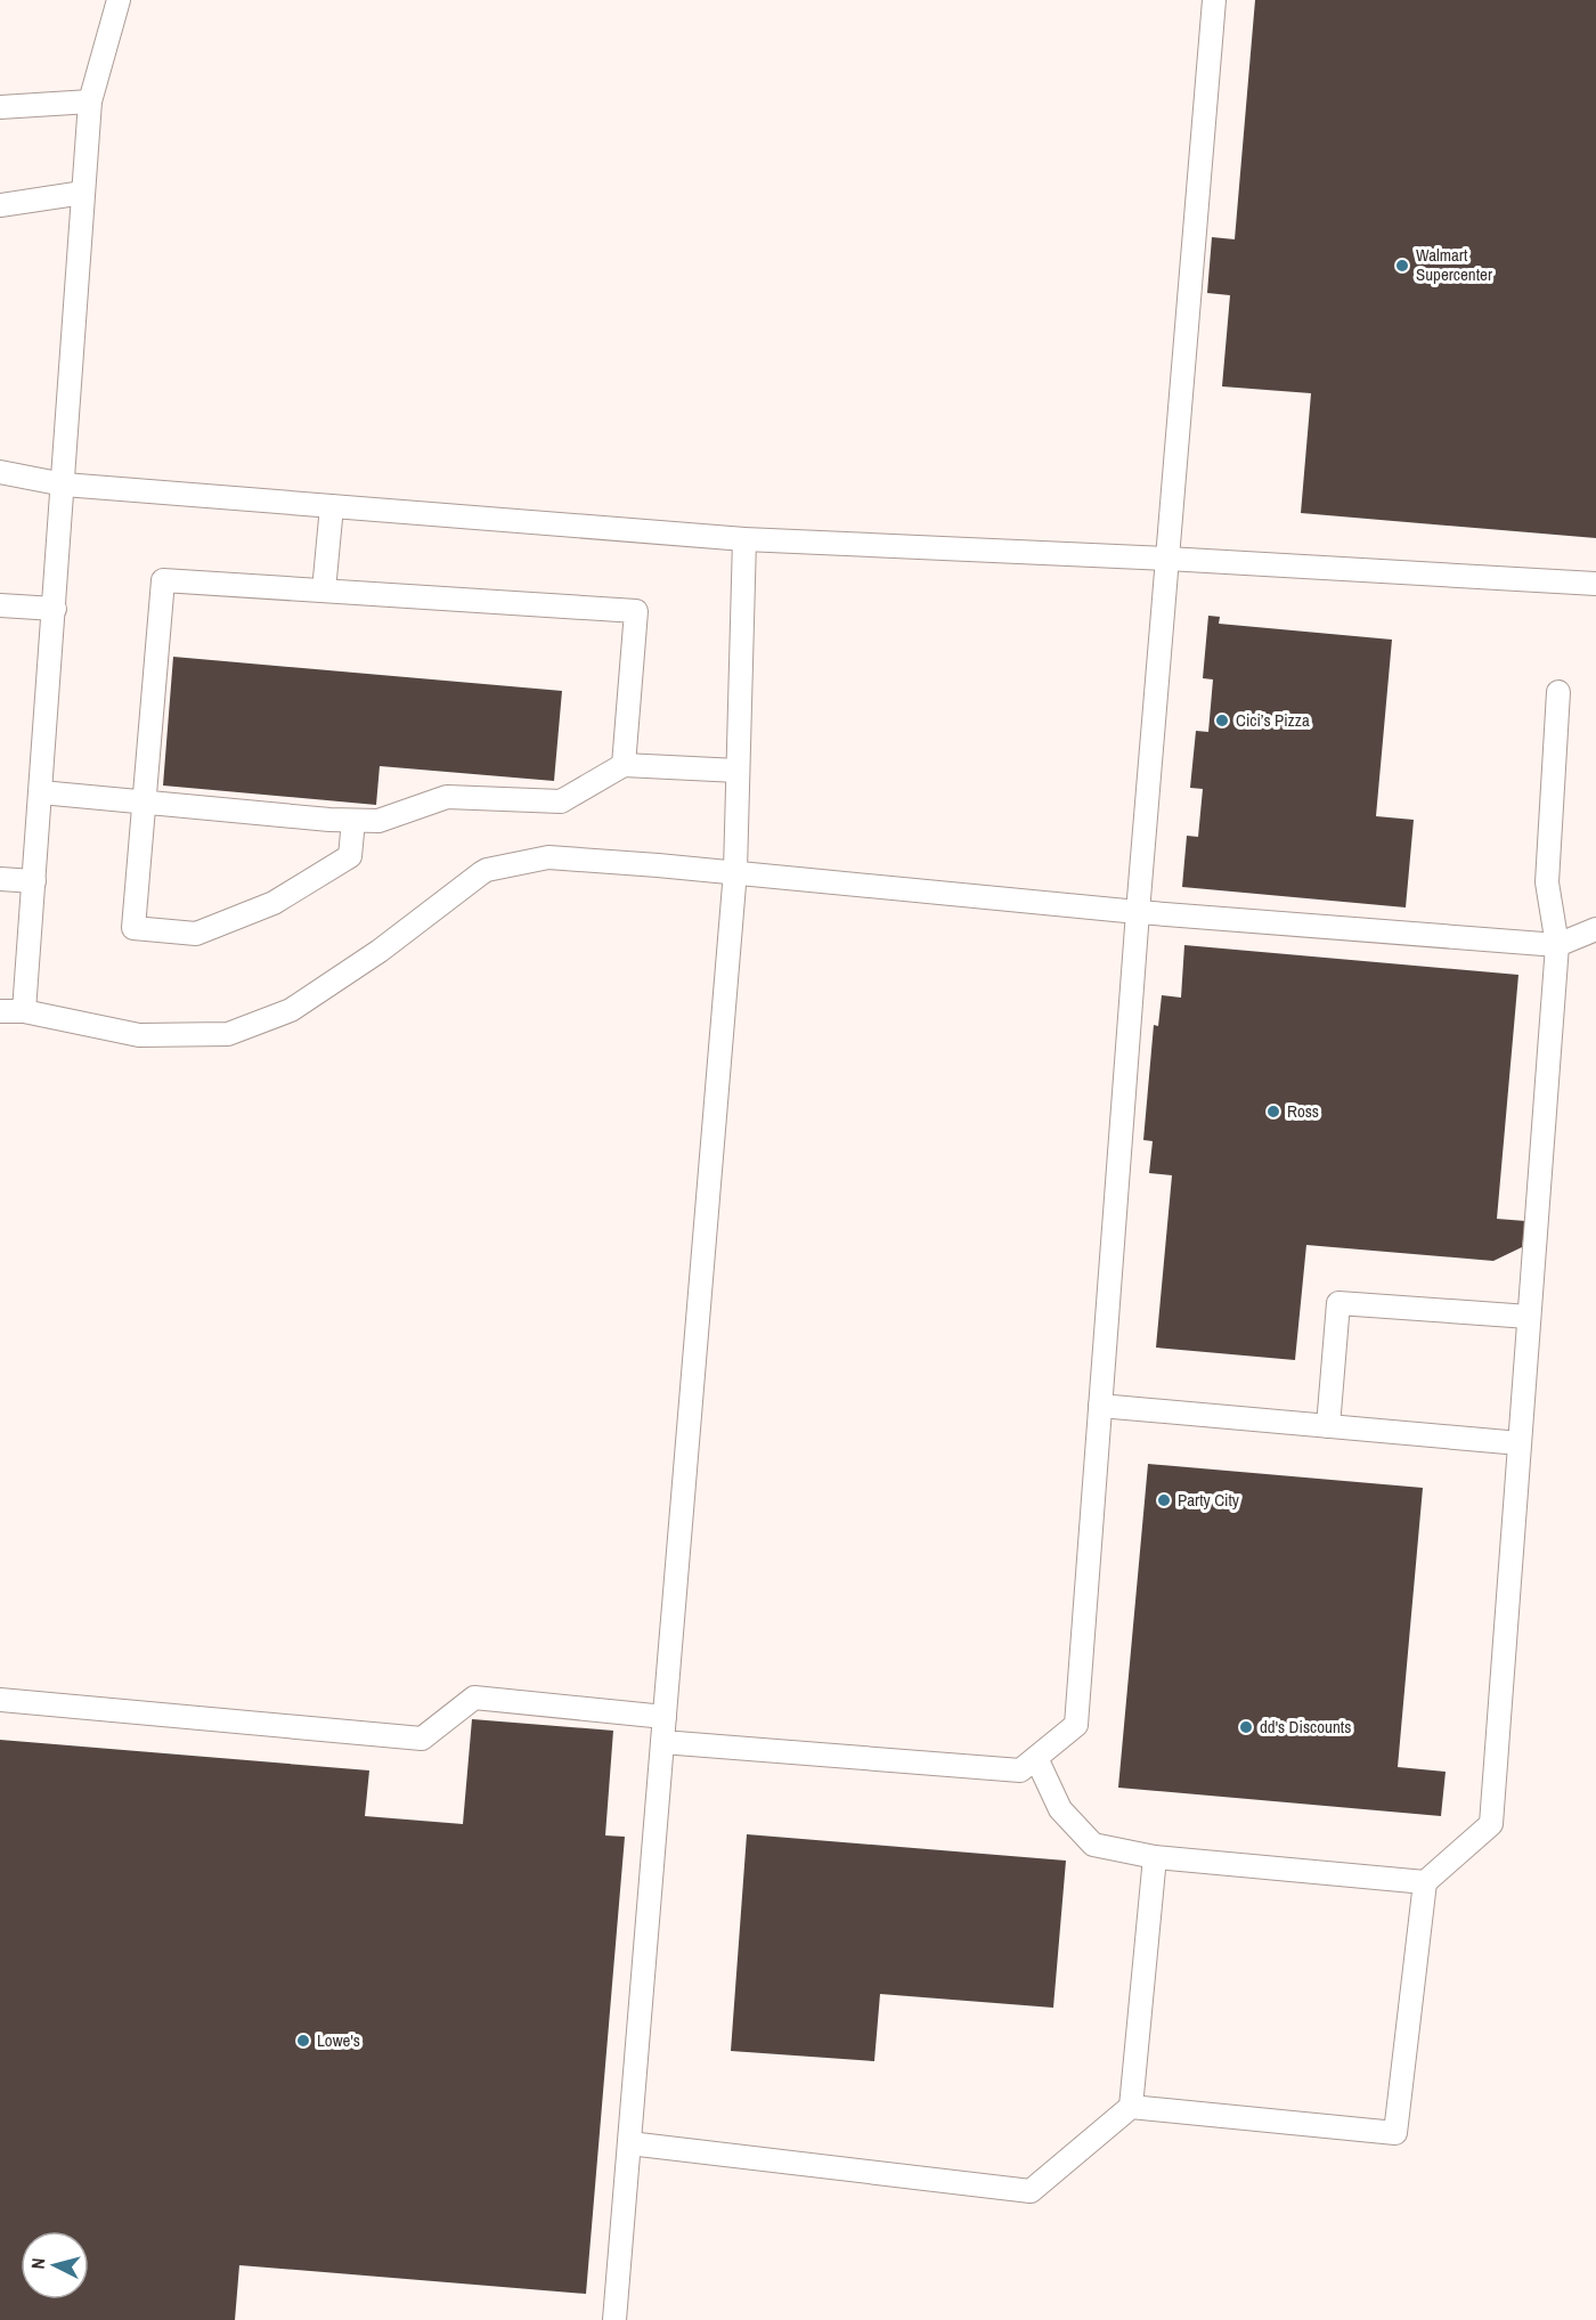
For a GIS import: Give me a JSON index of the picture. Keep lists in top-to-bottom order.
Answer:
{
  "places": [
    "Walmart Supercenter",
    "Cici’s Pizza",
    "Ross",
    "Party City",
    "dd's Discounts",
    "Lowe's"
  ],
  "north": "left"
}
